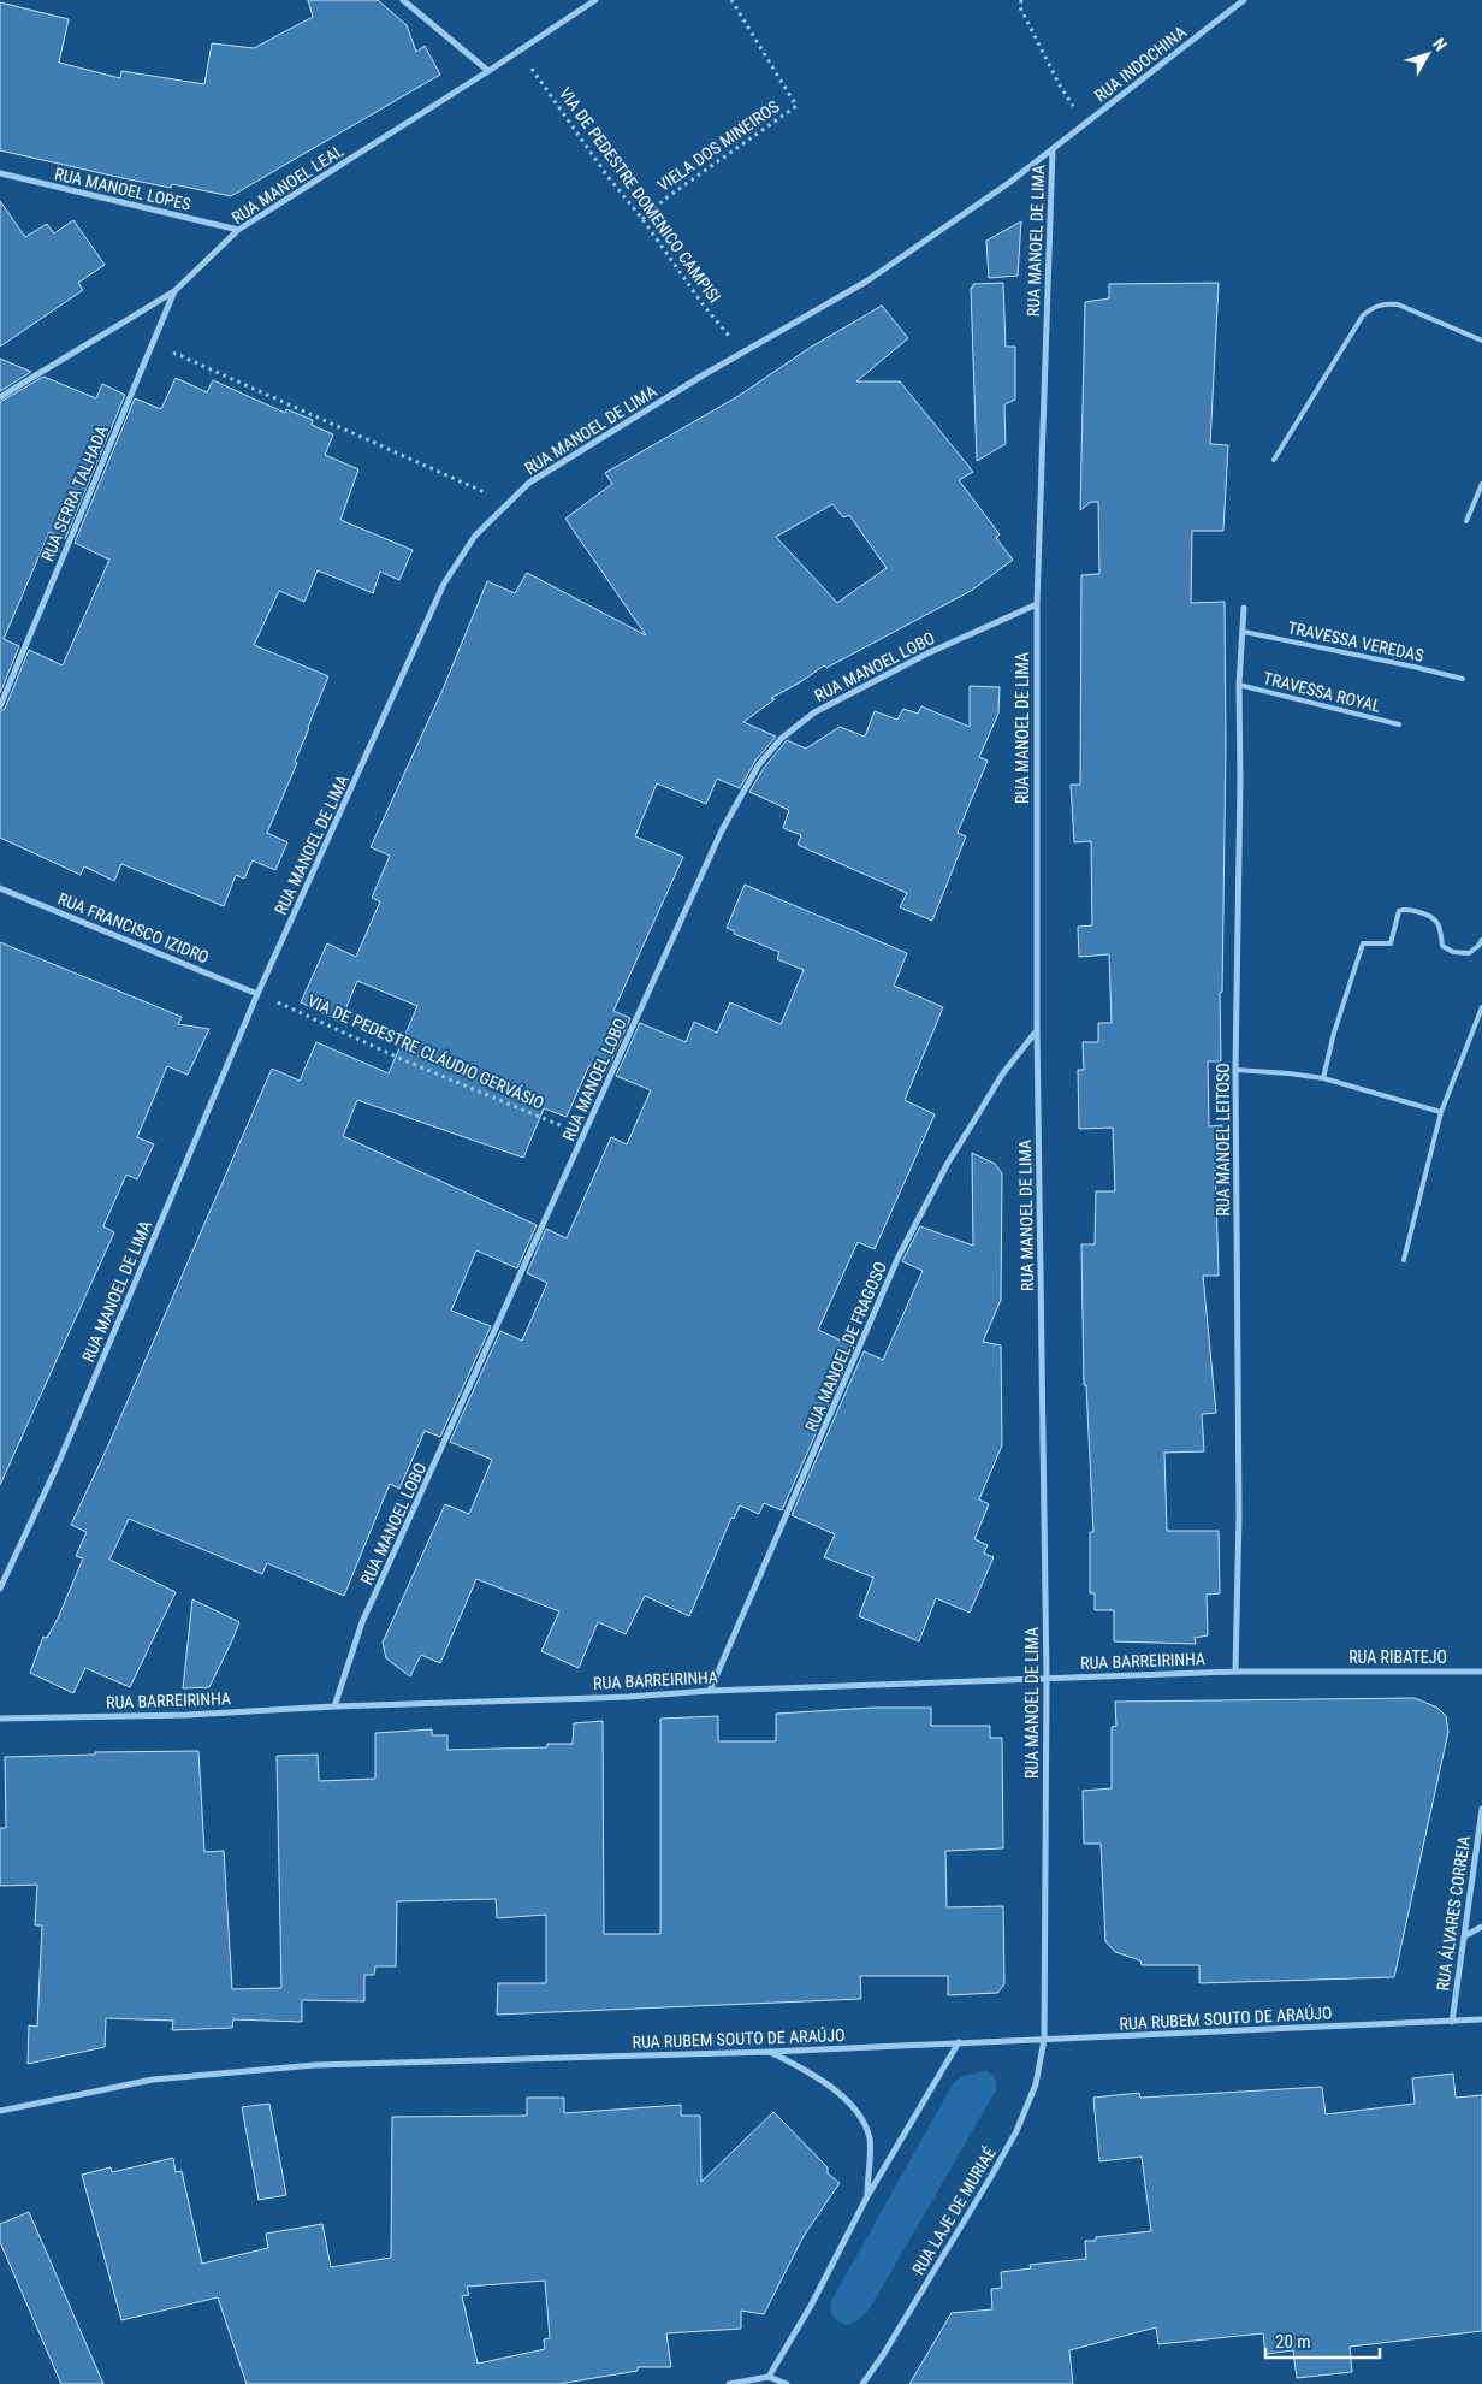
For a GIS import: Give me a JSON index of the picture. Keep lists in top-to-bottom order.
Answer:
{
  "streets": {
    "street": [
      "RUA INDOCHINA",
      "RUA MANOEL LEAL",
      "RUA MANOEL LOPES",
      "RUA MANOEL DE LIMA",
      "RUA SERRA TALHADA",
      "RUA MANOEL LOBO",
      "RUA FRANCISCO IZIDRO",
      "RUA MANOEL LEITOSO",
      "RUA MANOEL DE FRAGOSO",
      "RUA RIBATEJO",
      "RUA BARREIRINHA",
      "RUA ÁLVARES CORREIA",
      "RUA RUBEM SOUTO DE ARAÚJO",
      "RUA LAJE DE MURIAÉ"
    ],
    "lane": ["TRAVESSA VEREDAS", "TRAVESSA ROYAL"],
    "path": ["VIELA DOS MINEIROS", "VIA DE PEDESTRE DOMENICO CAMPISI", "VIA DE PEDESTRE CLÁUDIO GERVÁSIO"]
  },
  "crossings": [
    ["RUA INDOCHINA", "RUA MANOEL DE LIMA"],
    ["VIELA DOS MINEIROS", "VIA DE PEDESTRE DOMENICO CAMPISI"],
    ["RUA MANOEL LEAL", "RUA MANOEL LOPES"],
    ["RUA MANOEL LEAL", "VIA DE PEDESTRE DOMENICO CAMPISI"],
    ["RUA MANOEL LEAL", "RUA SERRA TALHADA"],
    ["VIA DE PEDESTRE DOMENICO CAMPISI", "RUA MANOEL DE LIMA"],
    ["RUA MANOEL DE LIMA", "RUA MANOEL LOBO"],
    ["RUA MANOEL DE LIMA", "RUA FRANCISCO IZIDRO"],
    ["RUA MANOEL DE LIMA", "VIA DE PEDESTRE CLÁUDIO GERVÁSIO"],
    ["RUA MANOEL DE LIMA", "RUA MANOEL DE FRAGOSO"],
    ["RUA MANOEL DE LIMA", "RUA BARREIRINHA"],
    ["RUA MANOEL DE LIMA", "RUA RUBEM SOUTO DE ARAÚJO"],
    ["RUA MANOEL DE LIMA", "RUA LAJE DE MURIAÉ"],
    ["TRAVESSA VEREDAS", "RUA MANOEL LEITOSO"],
    ["RUA MANOEL LOBO", "VIA DE PEDESTRE CLÁUDIO GERVÁSIO"],
    ["RUA MANOEL LOBO", "RUA BARREIRINHA"],
    ["TRAVESSA ROYAL", "RUA MANOEL LEITOSO"],
    ["RUA FRANCISCO IZIDRO", "VIA DE PEDESTRE CLÁUDIO GERVÁSIO"],
    ["RUA MANOEL LEITOSO", "RUA BARREIRINHA"],
    ["RUA MANOEL DE FRAGOSO", "RUA BARREIRINHA"],
    ["RUA RIBATEJO", "RUA BARREIRINHA"],
    ["RUA ÁLVARES CORREIA", "RUA RUBEM SOUTO DE ARAÚJO"],
    ["RUA RUBEM SOUTO DE ARAÚJO", "RUA LAJE DE MURIAÉ"]
  ],
  "scale_bar": "20 m",
  "north": "top right"
}
